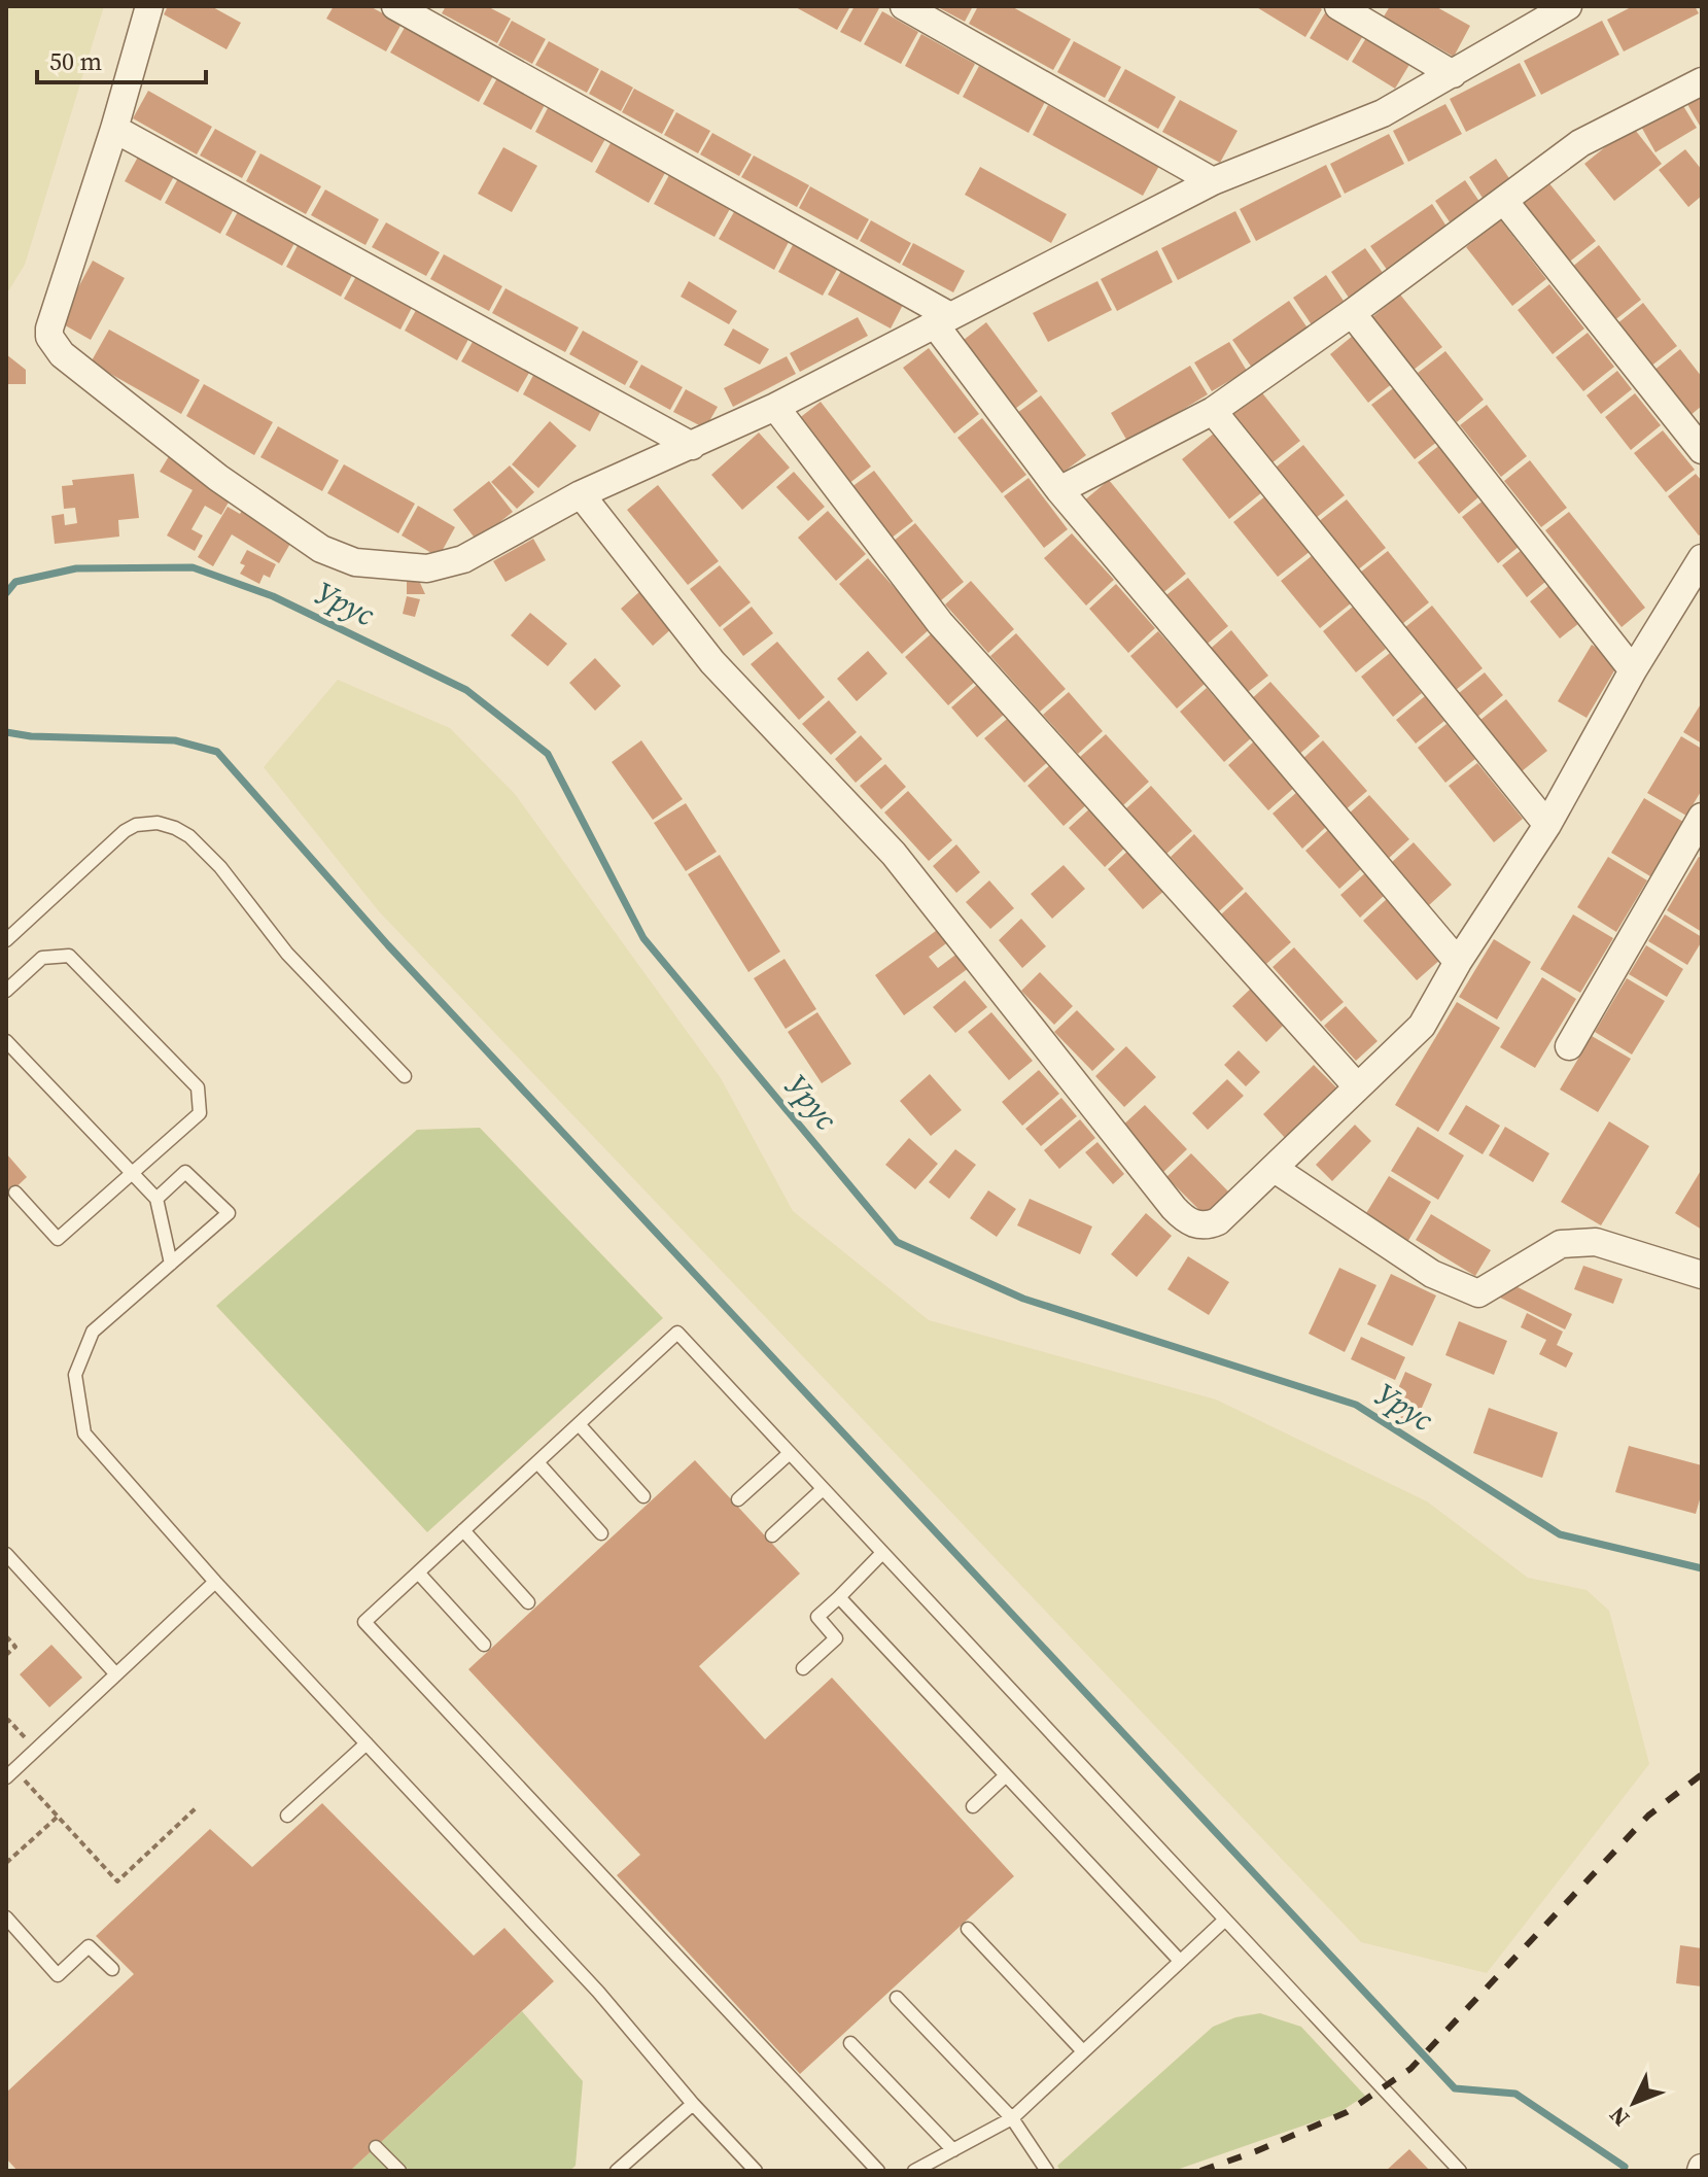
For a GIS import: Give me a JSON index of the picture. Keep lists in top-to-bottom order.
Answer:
{
  "water": ["Урус"],
  "scale_bar": "50 m",
  "north": "bottom left"
}
